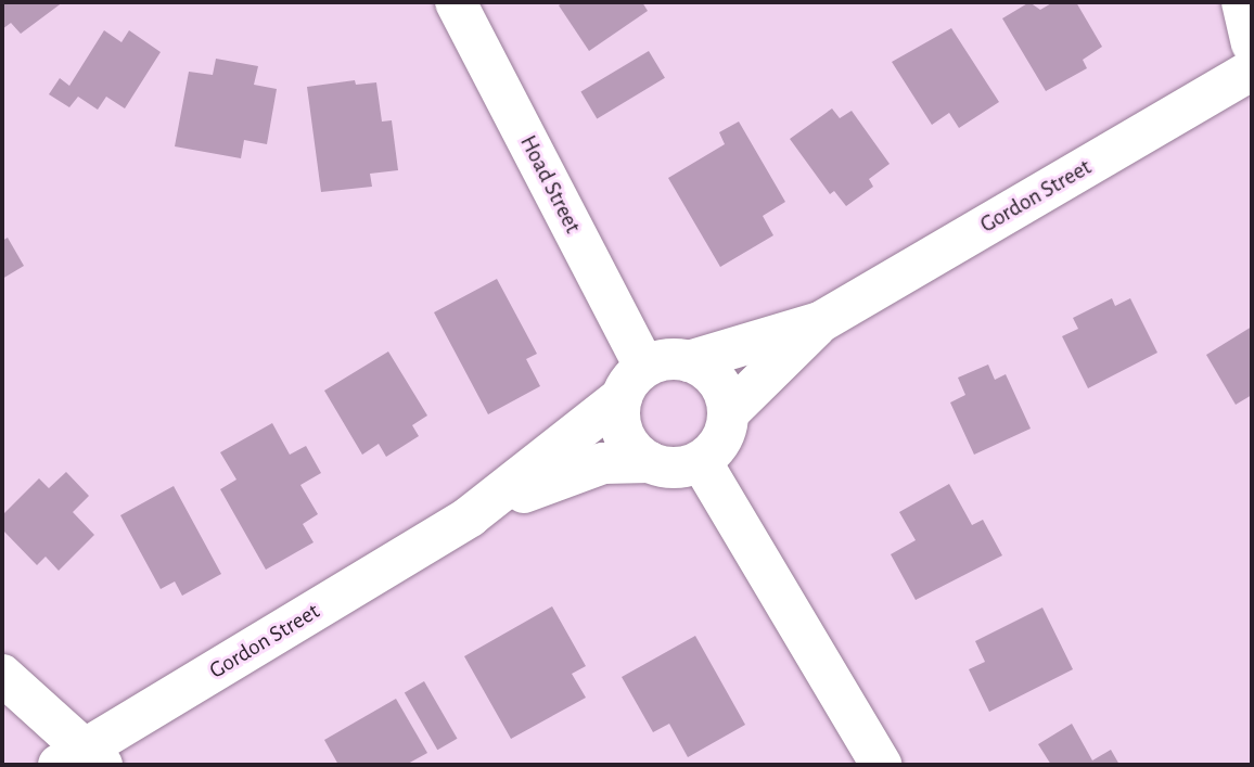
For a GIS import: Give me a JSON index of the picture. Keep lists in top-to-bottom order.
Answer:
{
  "streets": {
    "street": ["Hoad Street", "Gordon Street"]
  },
  "crossings": [
    ["Hoad Street", "Gordon Street"]
  ]
}
